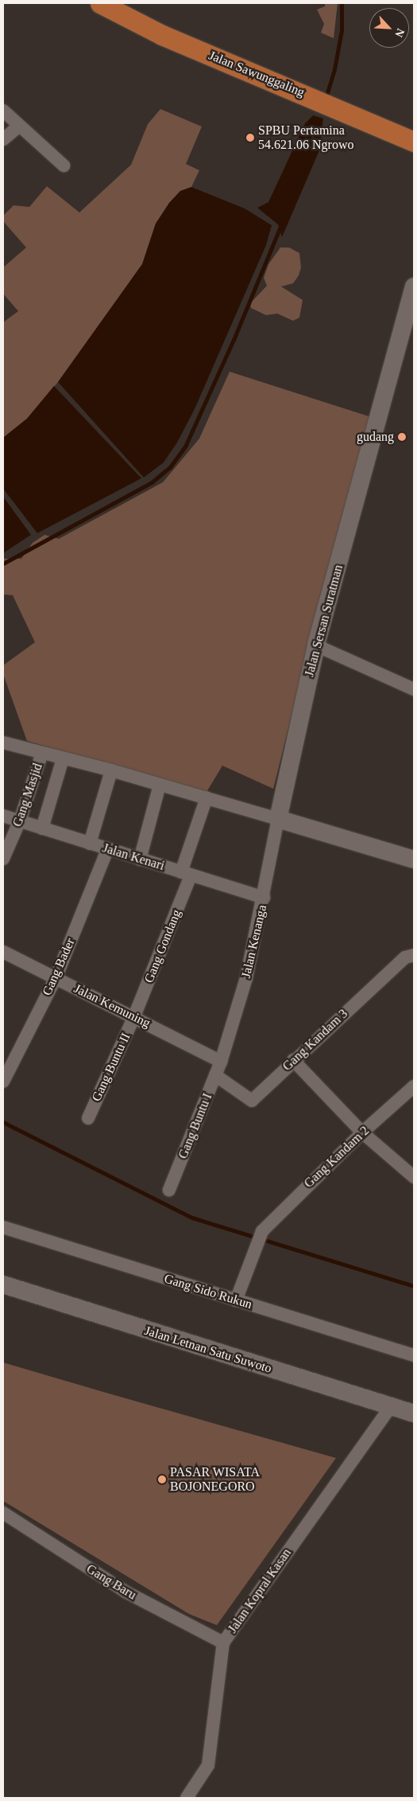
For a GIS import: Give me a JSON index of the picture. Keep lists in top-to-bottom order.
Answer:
{
  "streets": {
    "main road": ["Jalan Sawunggaling", "Jalan Sersan Suratman", "Jalan Letnan Satu Suwoto"],
    "street": [
      "Gang Masjid",
      "Jalan Kenari",
      "Jalan Kenanga",
      "Gang Gondang",
      "Gang Bader",
      "Jalan Kemuning",
      "Gang Kandam 3",
      "Gang Buntu II",
      "Gang Buntu I",
      "Gang Kandam 2",
      "Gang Sido Rukun",
      "Gang Baru",
      "Jalan Kopral Kasan"
    ]
  },
  "crossings": [
    ["Jalan Sersan Suratman", "Jalan Kenanga"],
    ["Gang Masjid", "Jalan Kenari"],
    ["Jalan Kenari", "Jalan Kenanga"],
    ["Jalan Kenari", "Gang Gondang"],
    ["Jalan Kenari", "Gang Bader"],
    ["Jalan Kenanga", "Jalan Kemuning"],
    ["Jalan Kenanga", "Gang Buntu I"],
    ["Gang Gondang", "Jalan Kemuning"],
    ["Gang Gondang", "Gang Buntu II"],
    ["Gang Bader", "Jalan Kemuning"],
    ["Jalan Kemuning", "Gang Buntu II"],
    ["Jalan Kemuning", "Gang Buntu I"],
    ["Gang Kandam 3", "Gang Buntu I"],
    ["Gang Kandam 2", "Gang Sido Rukun"],
    ["Jalan Letnan Satu Suwoto", "Jalan Kopral Kasan"],
    ["Gang Baru", "Jalan Kopral Kasan"]
  ],
  "places": ["SPBU Pertamina 54.621.06 Ngrowo", "gudang", "PASAR WISATA BOJONEGORO"],
  "north": "bottom right"
}
